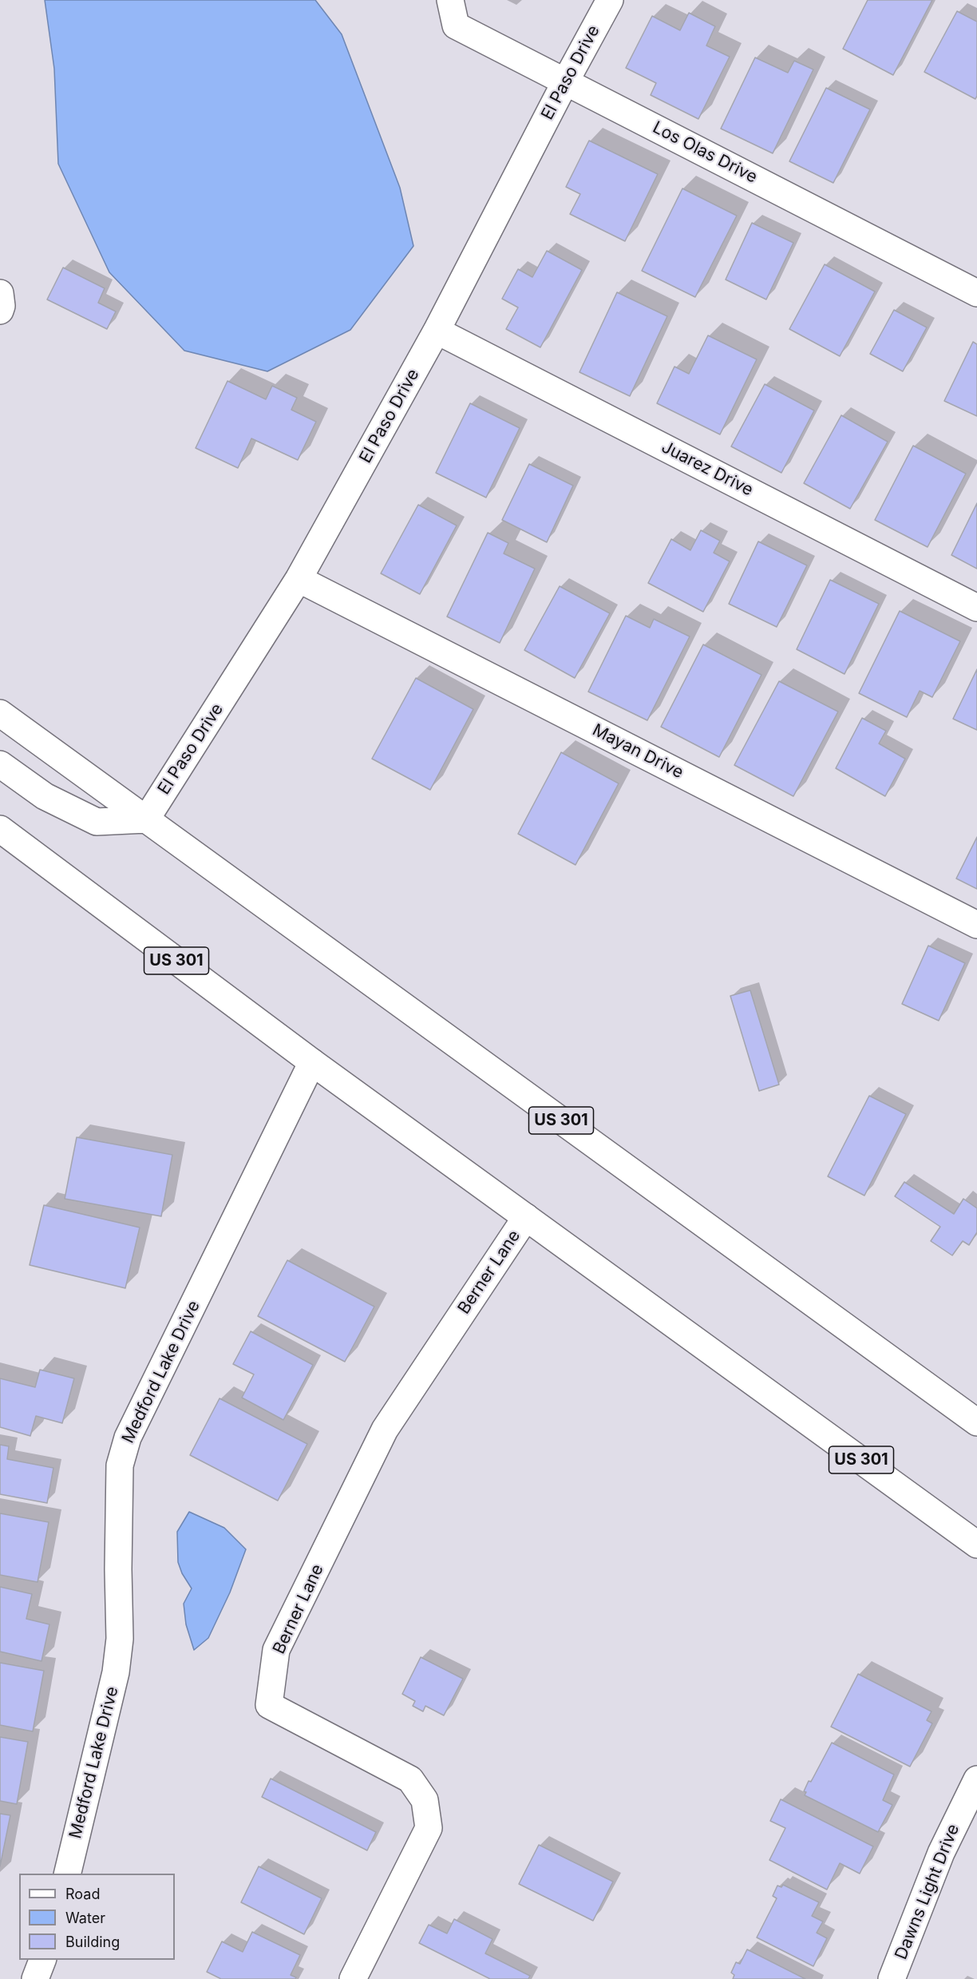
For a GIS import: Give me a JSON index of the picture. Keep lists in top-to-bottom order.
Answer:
{
  "streets": {
    "street": [
      "El Paso Drive",
      "Los Olas Drive",
      "Juarez Drive",
      "Mayan Drive",
      "US 301",
      "Berner Lane",
      "Medford Lake Drive",
      "Dawns Light Drive"
    ]
  },
  "crossings": [
    ["El Paso Drive", "Los Olas Drive"],
    ["El Paso Drive", "Juarez Drive"],
    ["El Paso Drive", "Mayan Drive"],
    ["El Paso Drive", "US 301"],
    ["US 301", "Berner Lane"],
    ["US 301", "Medford Lake Drive"]
  ],
  "legend": ["Road", "Water", "Building"]
}
